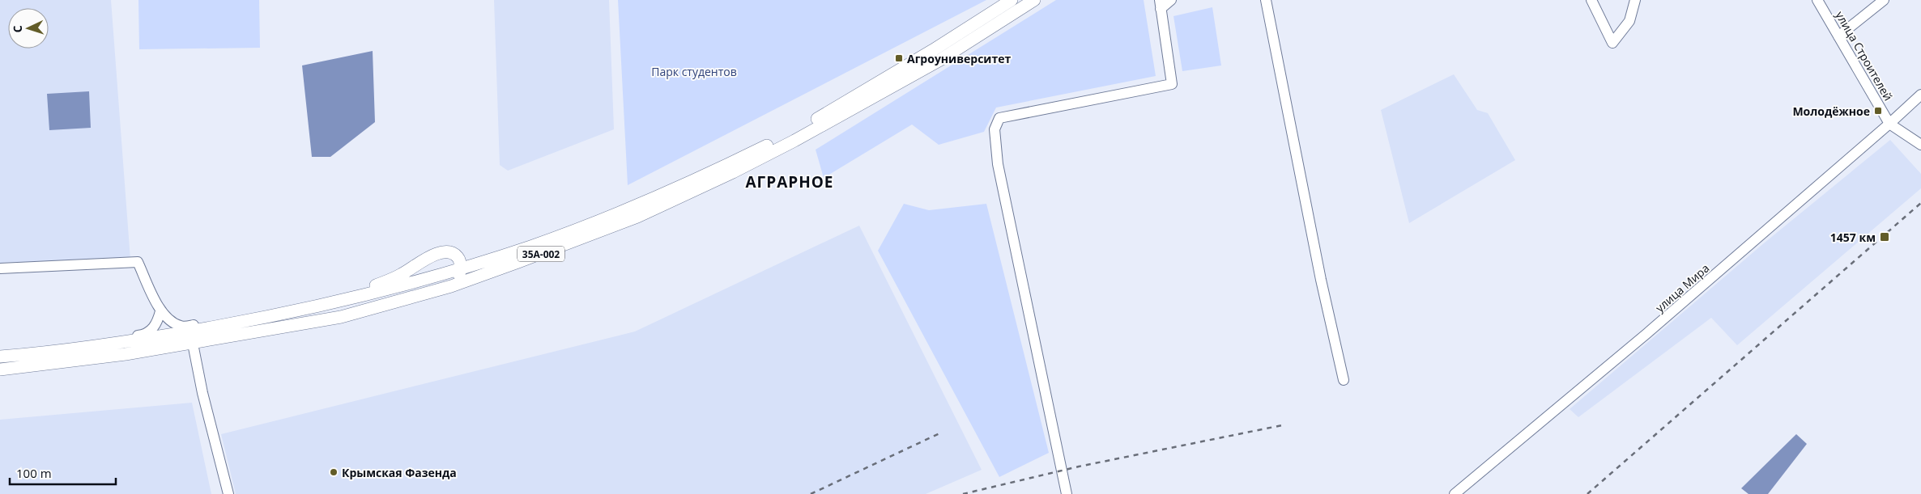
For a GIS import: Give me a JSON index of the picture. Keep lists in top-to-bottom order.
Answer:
{
  "streets": {
    "main road": ["35А-002"],
    "street": ["улица Строителей", "улица Мира"]
  },
  "crossings": [
    ["улица Строителей", "улица Мира"]
  ],
  "districts": ["АГРАРНОЕ"],
  "parks": ["Парк студентов"],
  "places": {
    "transit": ["Агроуниверситет", "Молодёжное", "1457 км"],
    "other": ["Крымская Фазенда"]
  },
  "scale_bar": "100 m",
  "north": "left"
}
